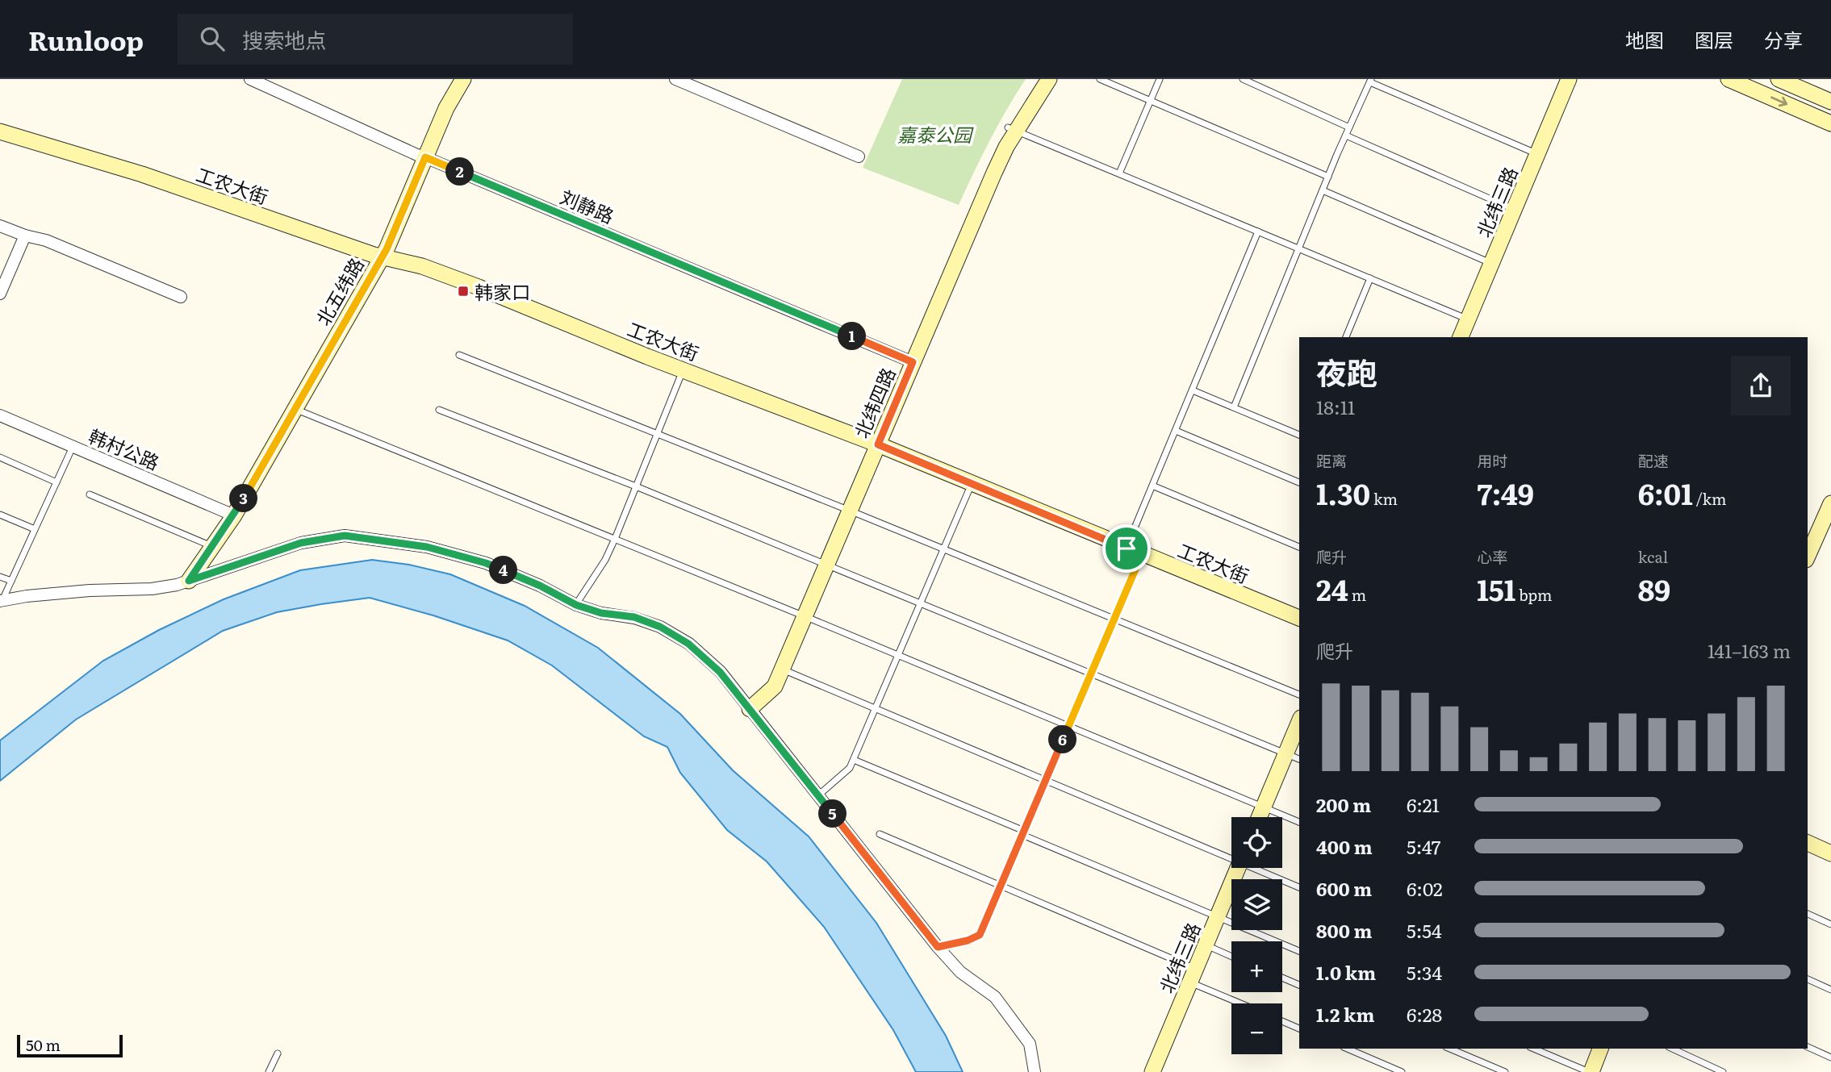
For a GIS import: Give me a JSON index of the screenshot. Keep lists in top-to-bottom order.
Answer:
{
  "streets": {
    "street": [
      "工农大街",
      "北纬三路",
      "刘静路",
      "北五纬路",
      "北纬四路",
      "韩村公路"
    ]
  },
  "crossings": [
    ["工农大街", "北五纬路"],
    ["工农大街", "北纬四路"],
    ["刘静路", "北五纬路"],
    ["刘静路", "北纬四路"],
    ["北五纬路", "韩村公路"]
  ],
  "parks": ["嘉泰公园"],
  "places": {
    "transit": ["韩家口"]
  },
  "scale_bar": "50 m",
  "page": {
    "header": "Runloop",
    "search": "搜索地点",
    "nav": ["地图", "图层", "分享"],
    "pins": [
      "2",
      "1",
      "3",
      "4",
      "6",
      "5"
    ],
    "heading": ["夜跑", "18:11"],
    "stats": [
      ["距离", "1.30 km"],
      ["用时", "7:49"],
      ["配速", "6:01 /km"],
      ["爬升", "24 m"],
      ["心率", "151 bpm"],
      ["kcal", "89"]
    ],
    "chart": ["爬升", "141–163 m"],
    "list": [
      {
        "name": "200 m",
        "note": "6:21"
      },
      {
        "name": "400 m",
        "note": "5:47"
      },
      {
        "name": "600 m",
        "note": "6:02"
      },
      {
        "name": "800 m",
        "note": "5:54"
      },
      {
        "name": "1.0 km",
        "note": "5:34"
      },
      {
        "name": "1.2 km",
        "note": "6:28"
      }
    ],
    "map_buttons": ["+", "−"],
    "scale": "50 m"
  }
}
